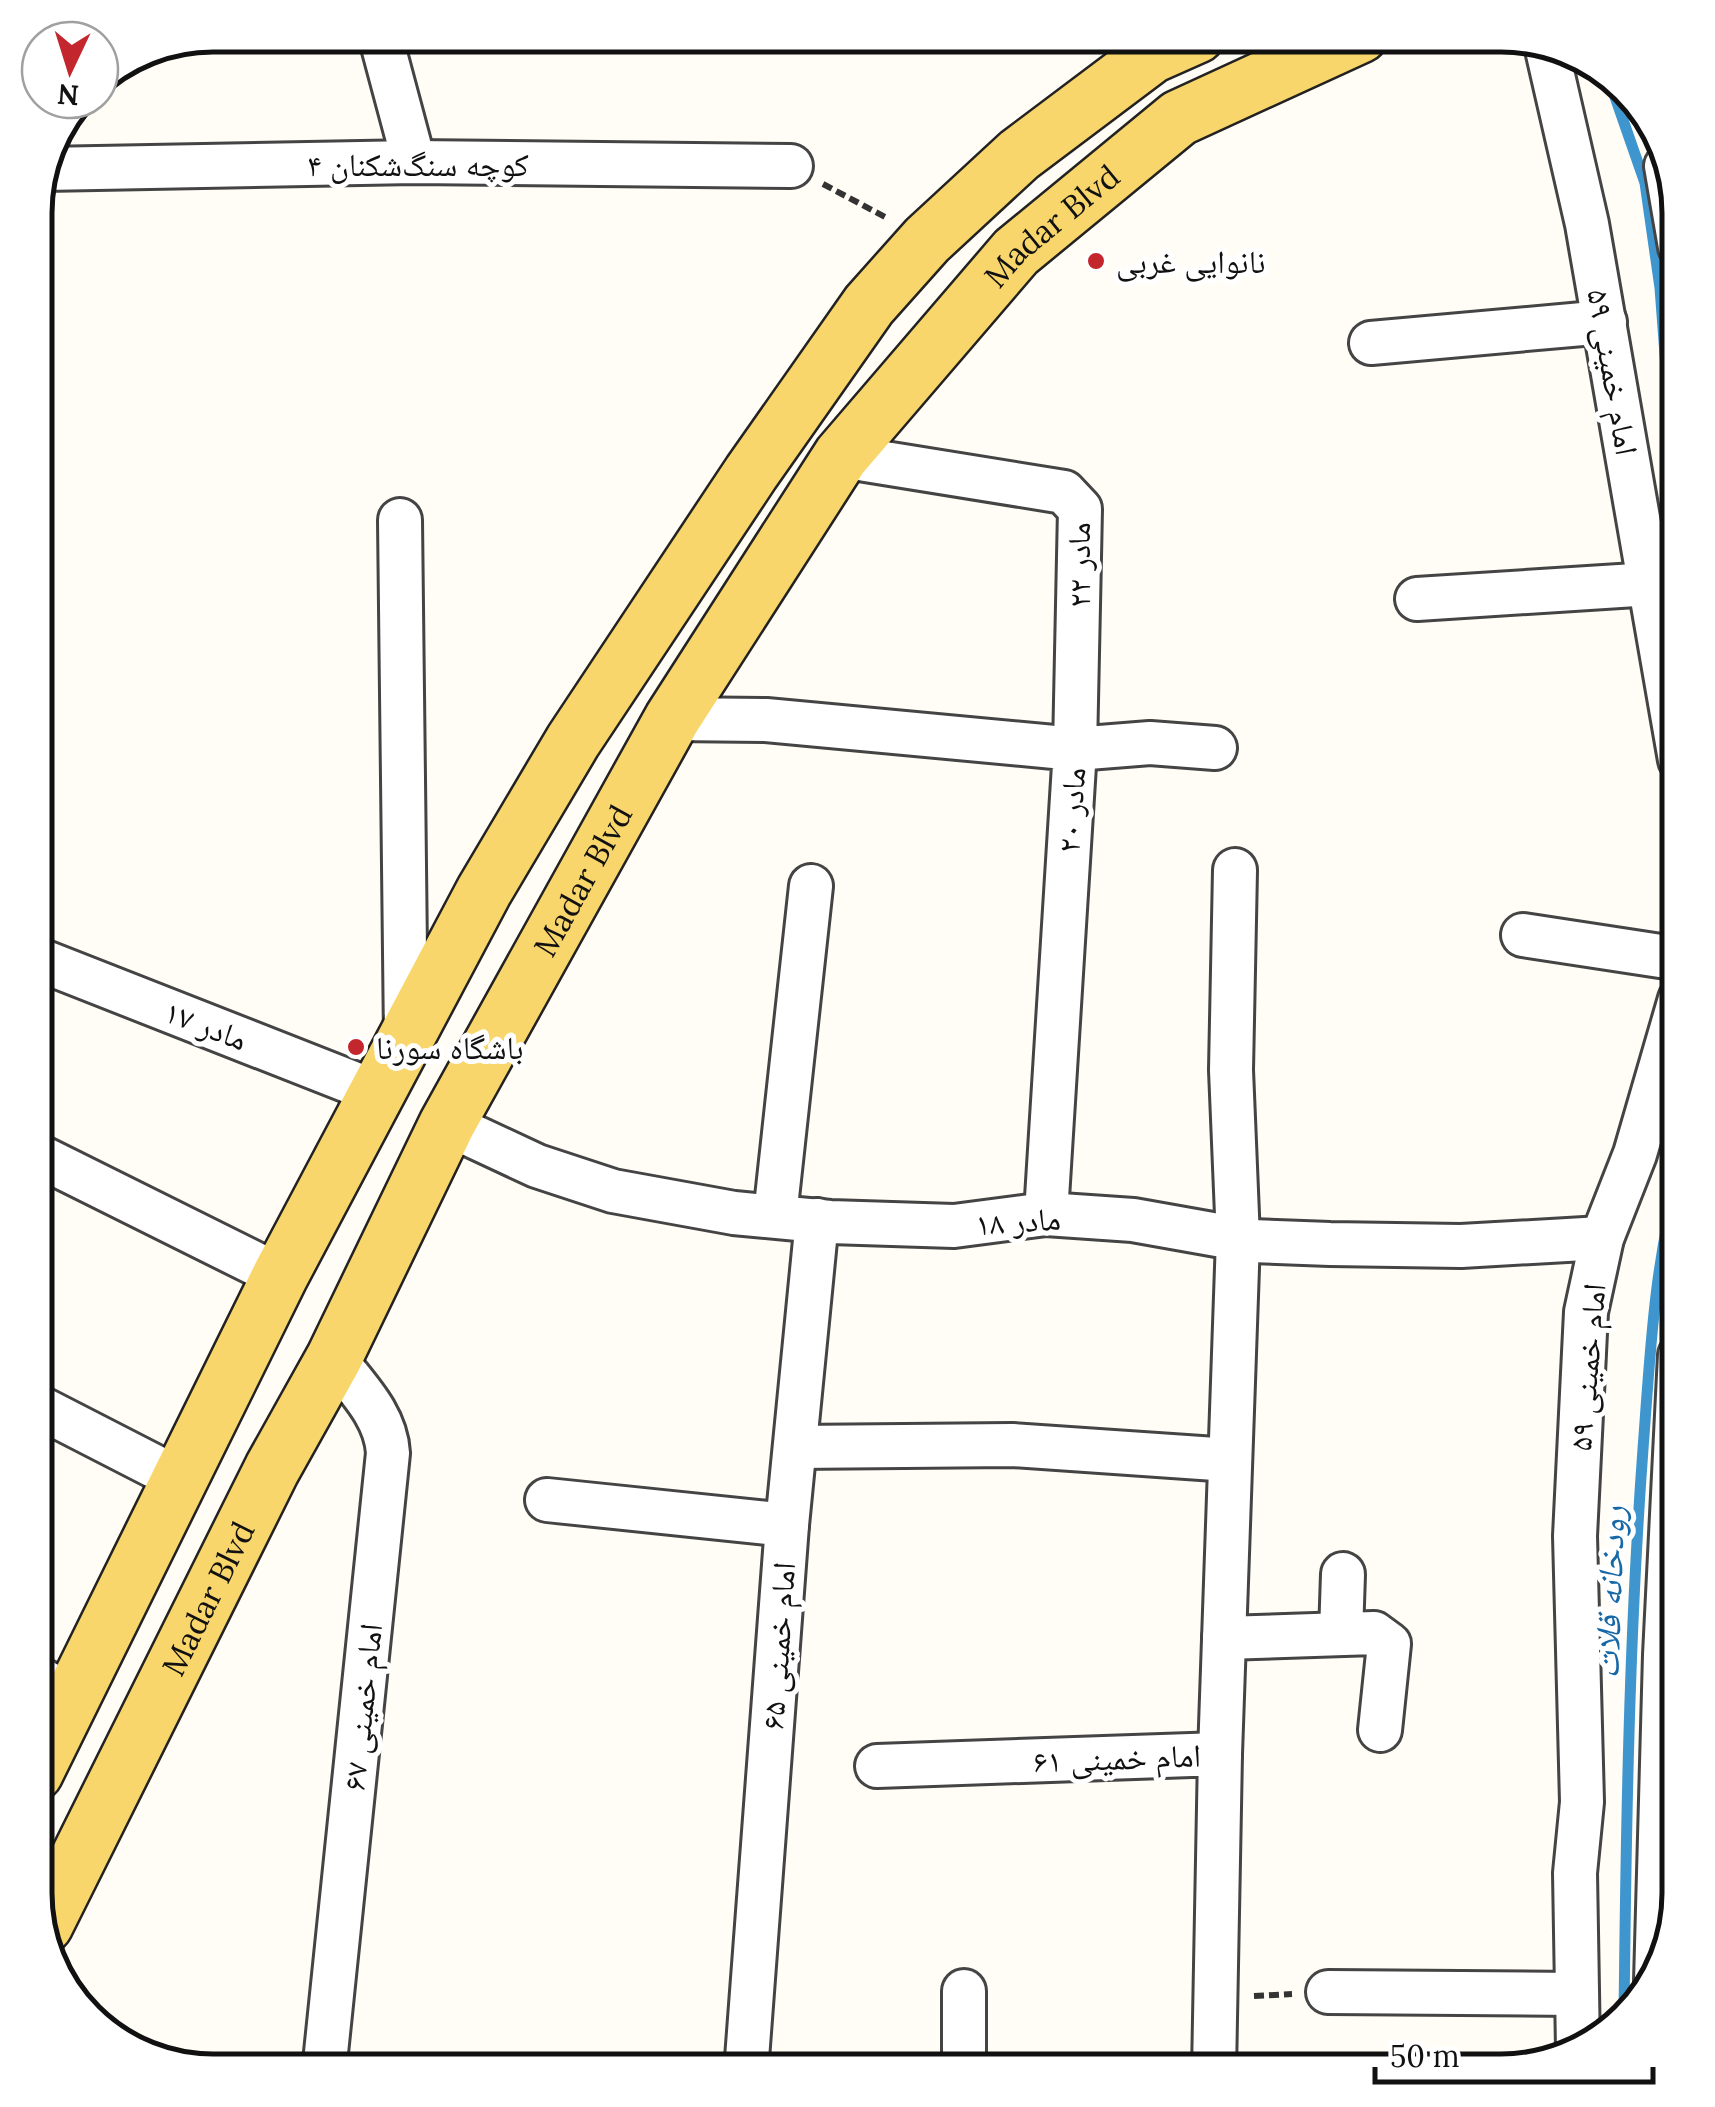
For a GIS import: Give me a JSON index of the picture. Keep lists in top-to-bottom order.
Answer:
{
  "streets": {
    "main road": ["Madar Blvd"],
    "street": [
      "کوچه سنگ‌شکنان ۴",
      "امام خمینی ۵۹",
      "مادر ۲۲",
      "مادر ۲۰",
      "مادر ۱۷",
      "مادر ۱۸",
      "امام خمینی ۶۵",
      "امام خمینی ۶۷",
      "امام خمینی ۶۱"
    ]
  },
  "crossings": [
    ["Madar Blvd", "مادر ۲۲"],
    ["Madar Blvd", "مادر ۲۰"],
    ["Madar Blvd", "مادر ۱۸"],
    ["Madar Blvd", "امام خمینی ۶۷"],
    ["امام خمینی ۵۹", "مادر ۱۸"],
    ["مادر ۲۲", "مادر ۲۰"],
    ["مادر ۲۰", "مادر ۱۸"],
    ["مادر ۱۸", "امام خمینی ۶۵"]
  ],
  "water": ["رودخانه قلات"],
  "places": ["نانوایی غربی", "باشگاه سورنا"],
  "scale_bar": "50 m",
  "north": "bottom"
}
